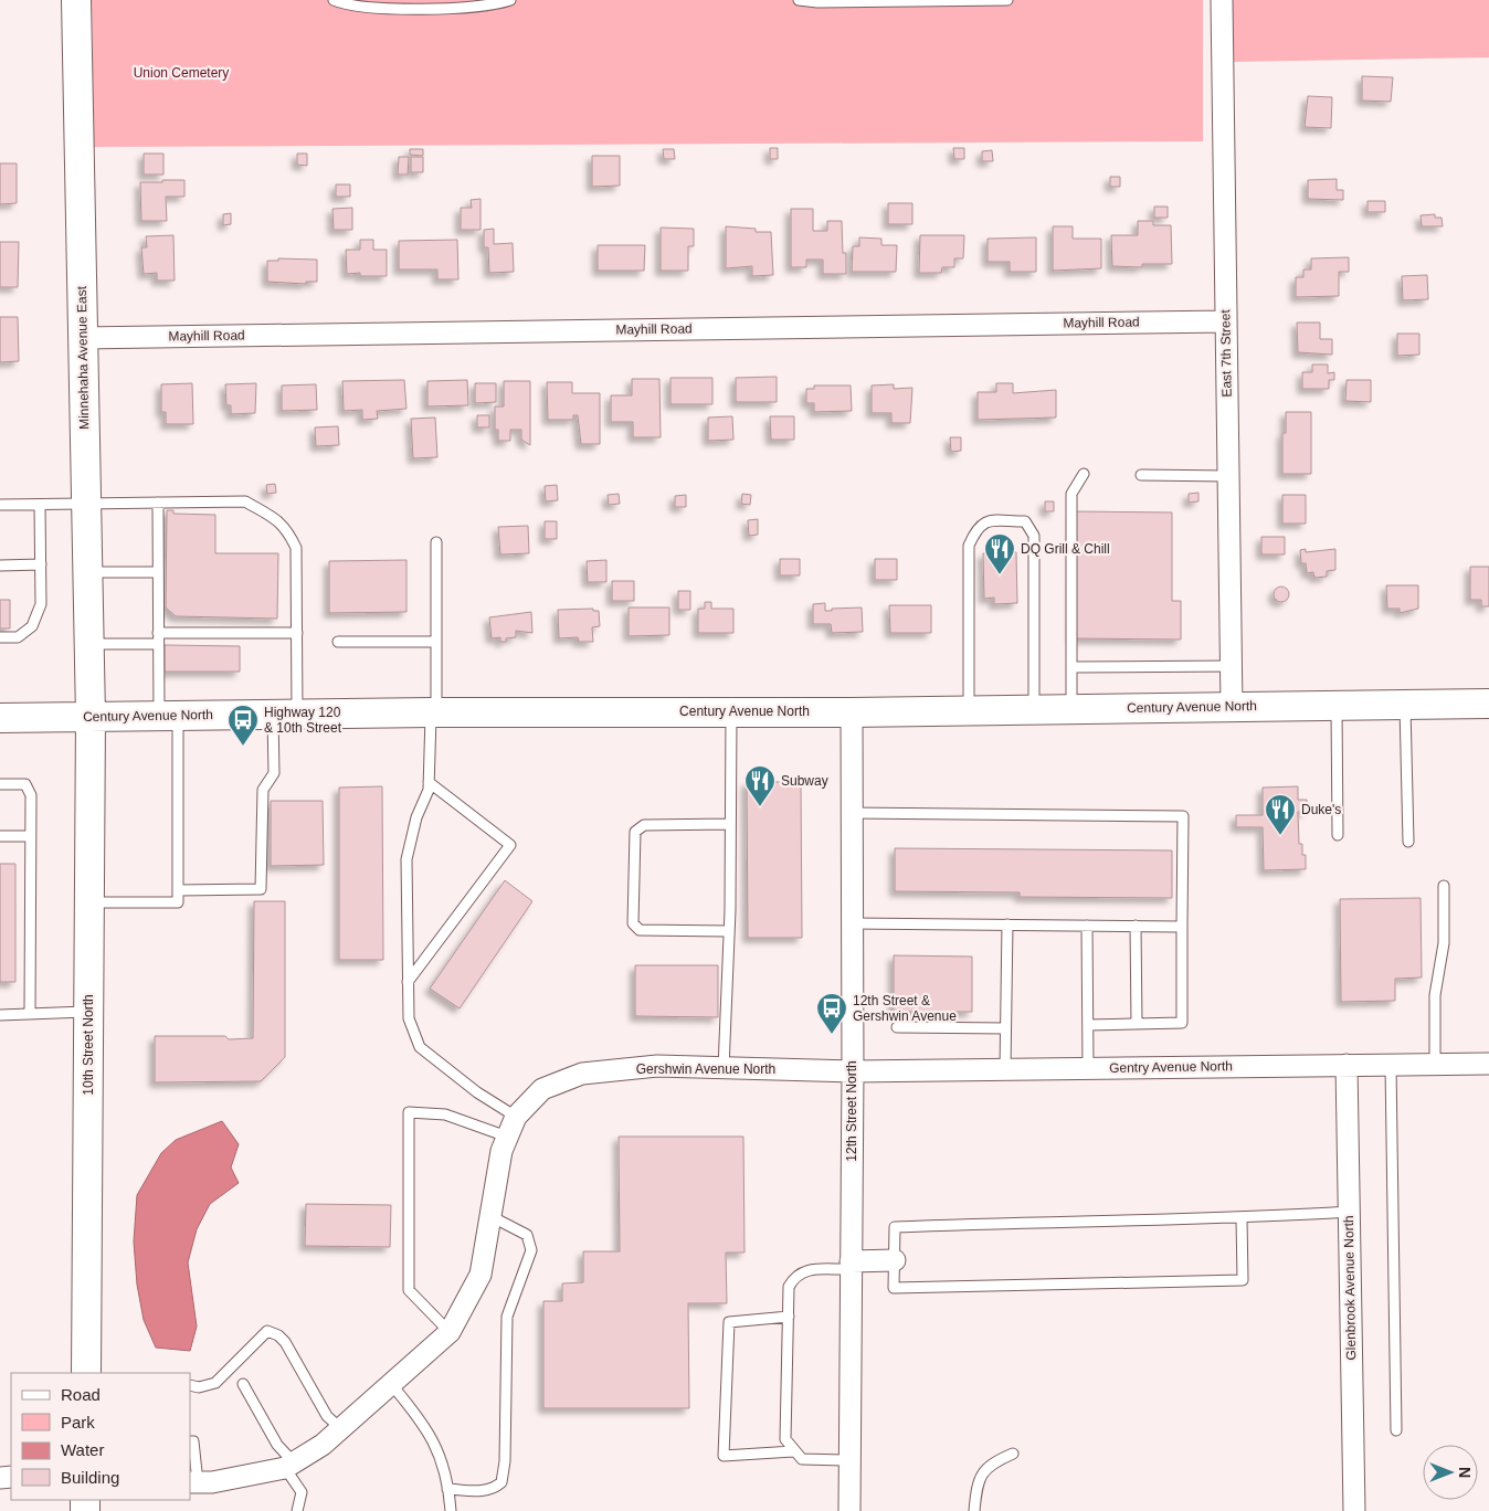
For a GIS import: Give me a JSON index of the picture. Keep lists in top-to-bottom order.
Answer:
{
  "streets": {
    "main road": ["Minnehaha Avenue East", "Century Avenue North", "10th Street North"],
    "street": [
      "Mayhill Road",
      "East 7th Street",
      "Gentry Avenue North",
      "Gershwin Avenue North",
      "12th Street North",
      "Glenbrook Avenue North"
    ]
  },
  "crossings": [
    ["Mayhill Road", "East 7th Street"],
    ["Mayhill Road", "Minnehaha Avenue East"],
    ["East 7th Street", "Century Avenue North"],
    ["Minnehaha Avenue East", "Century Avenue North"],
    ["Minnehaha Avenue East", "10th Street North"],
    ["Century Avenue North", "10th Street North"],
    ["Century Avenue North", "12th Street North"],
    ["Gentry Avenue North", "Gershwin Avenue North"],
    ["Gentry Avenue North", "12th Street North"],
    ["Gentry Avenue North", "Glenbrook Avenue North"],
    ["Gershwin Avenue North", "12th Street North"]
  ],
  "parks": ["Union Cemetery"],
  "places": {
    "restaurant": ["DQ Grill & Chill", "Subway", "Duke's"],
    "bus stop": ["Highway 120 & 10th Street", "12th Street & Gershwin Avenue"]
  },
  "legend": [
    "Road",
    "Park",
    "Water",
    "Building"
  ],
  "north": "right"
}
